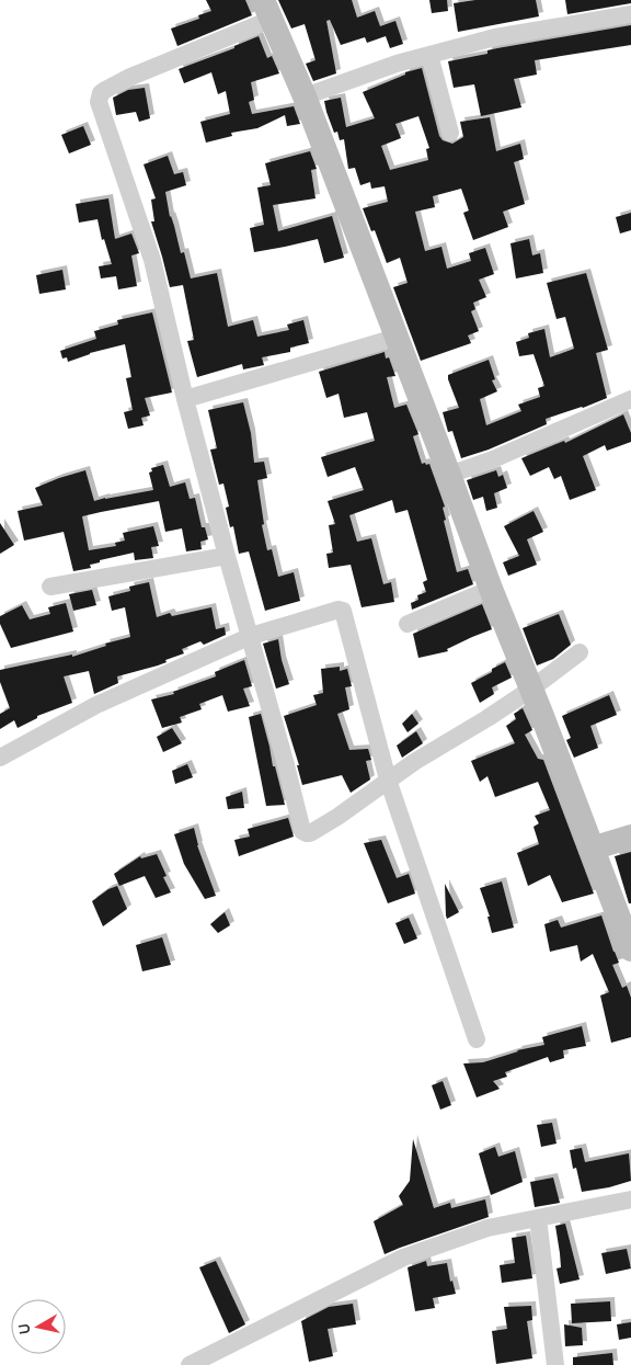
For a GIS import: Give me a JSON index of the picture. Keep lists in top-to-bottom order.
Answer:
{
  "north": "left"
}
